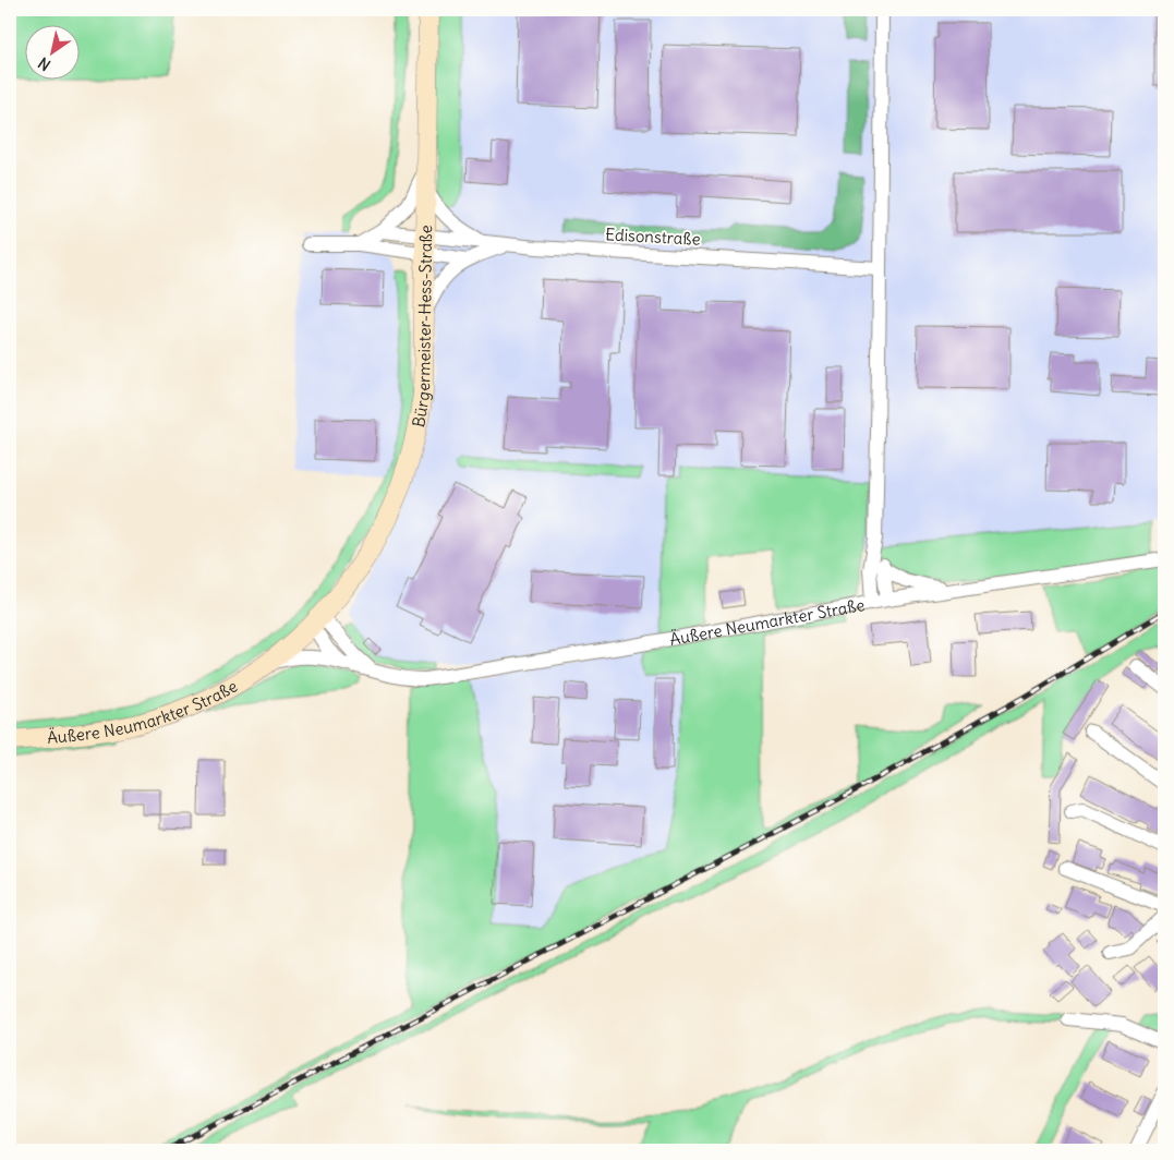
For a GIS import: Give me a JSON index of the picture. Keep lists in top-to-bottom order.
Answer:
{
  "streets": {
    "main road": ["Bürgermeister-Hess-Straße", "Äußere Neumarkter Straße"],
    "street": ["Edisonstraße"]
  },
  "crossings": [
    ["Edisonstraße", "Bürgermeister-Hess-Straße"],
    ["Bürgermeister-Hess-Straße", "Äußere Neumarkter Straße"]
  ],
  "north": "bottom left"
}
